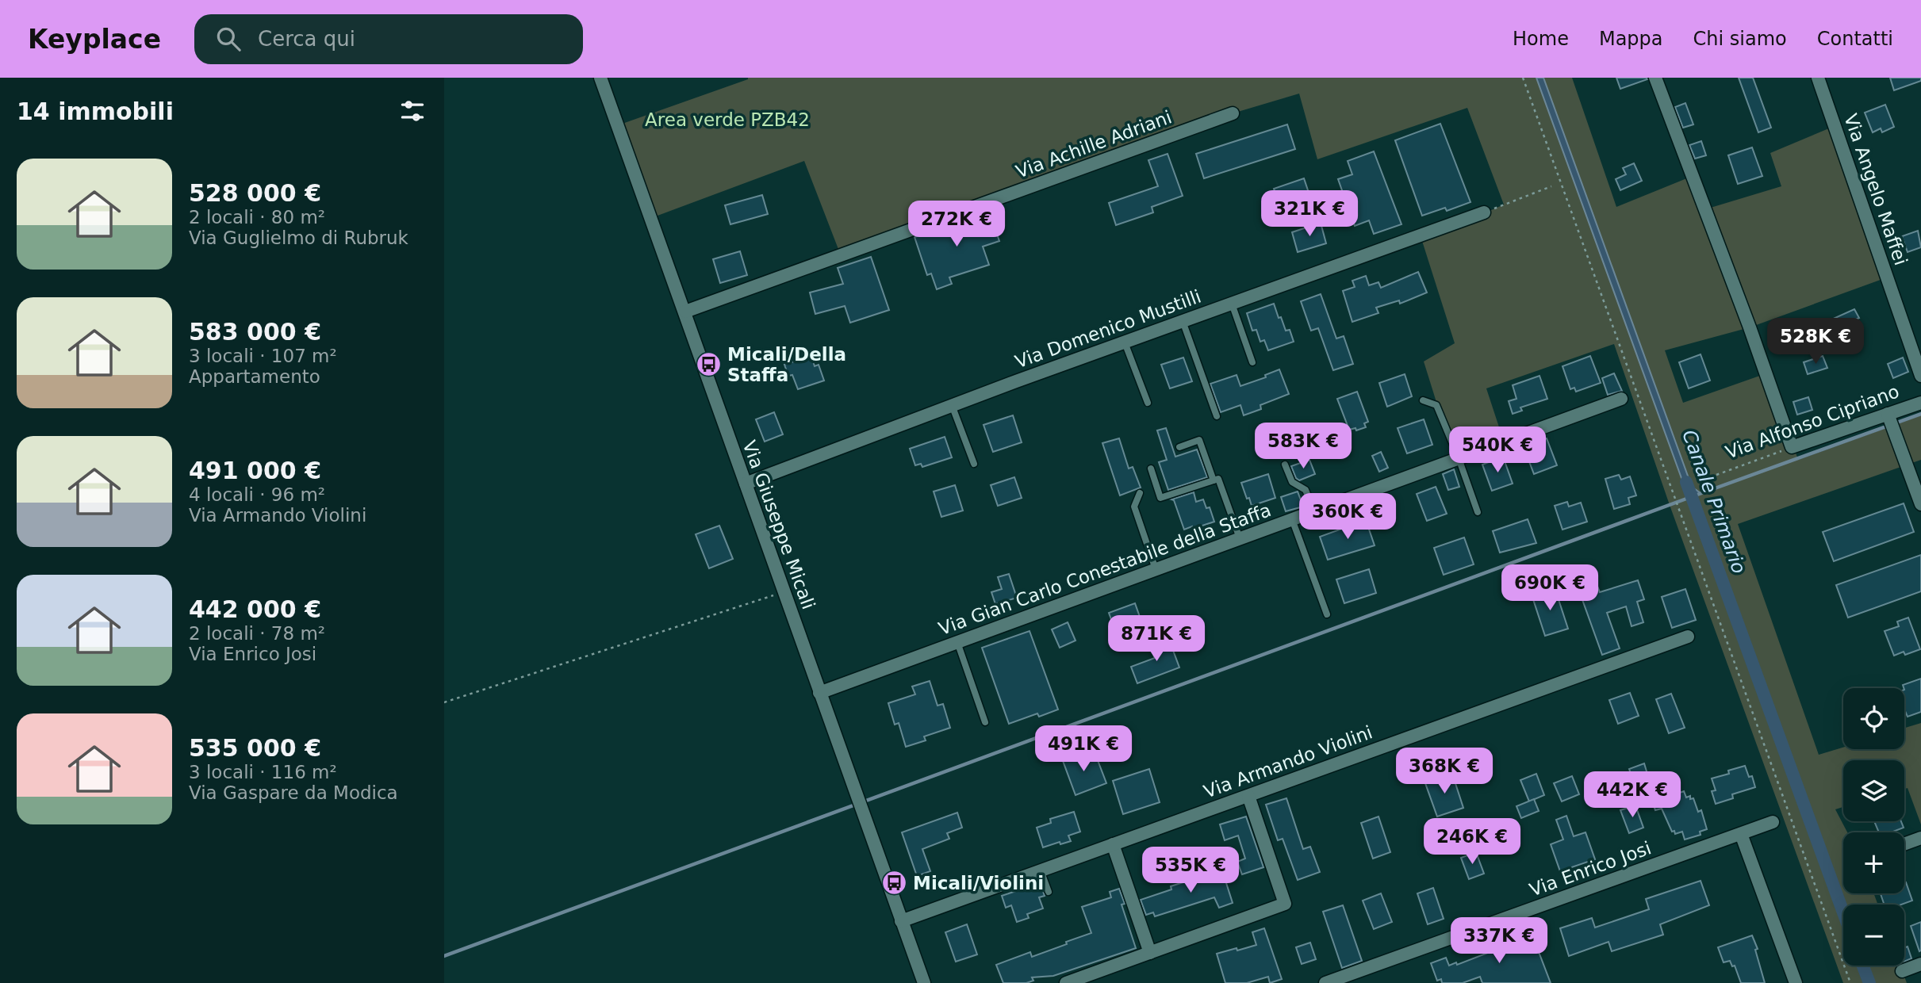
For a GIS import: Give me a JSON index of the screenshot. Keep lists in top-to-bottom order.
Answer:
{
  "streets": {
    "street": [
      "Via Achille Adriani",
      "Via Angelo Maffei",
      "Via Domenico Mustilli",
      "Via Alfonso Cipriano",
      "Via Giuseppe Micali",
      "Via Gian Carlo Conestabile della Staffa",
      "Via Armando Violini",
      "Via Enrico Josi"
    ]
  },
  "crossings": [
    ["Via Achille Adriani", "Via Giuseppe Micali"],
    ["Via Domenico Mustilli", "Via Giuseppe Micali"],
    ["Via Giuseppe Micali", "Via Gian Carlo Conestabile della Staffa"],
    ["Via Giuseppe Micali", "Via Armando Violini"]
  ],
  "water": ["Canale Primario"],
  "parks": ["Area verde PZB42"],
  "places": {
    "bus stop": ["Micali/Della Staffa", "Micali/Violini"]
  },
  "page": {
    "header": "Keyplace",
    "search": "Cerca qui",
    "nav": [
      "Home",
      "Mappa",
      "Chi siamo",
      "Contatti"
    ],
    "heading": "14 immobili",
    "list": [
      {
        "name": "528 000 €",
        "note": "2 locali · 80 m² · Via Guglielmo di Rubruk"
      },
      {
        "name": "583 000 €",
        "note": "3 locali · 107 m² · Appartamento"
      },
      {
        "name": "491 000 €",
        "note": "4 locali · 96 m² · Via Armando Violini"
      },
      {
        "name": "442 000 €",
        "note": "2 locali · 78 m² · Via Enrico Josi"
      },
      {
        "name": "535 000 €",
        "note": "3 locali · 116 m² · Via Gaspare da Modica"
      }
    ],
    "price": [
      "321K €",
      "272K €",
      "528K €",
      "583K €",
      "540K €",
      "360K €",
      "690K €",
      "871K €",
      "491K €",
      "368K €",
      "442K €",
      "246K €",
      "535K €",
      "337K €"
    ],
    "map_buttons": ["+", "−"]
  }
}
